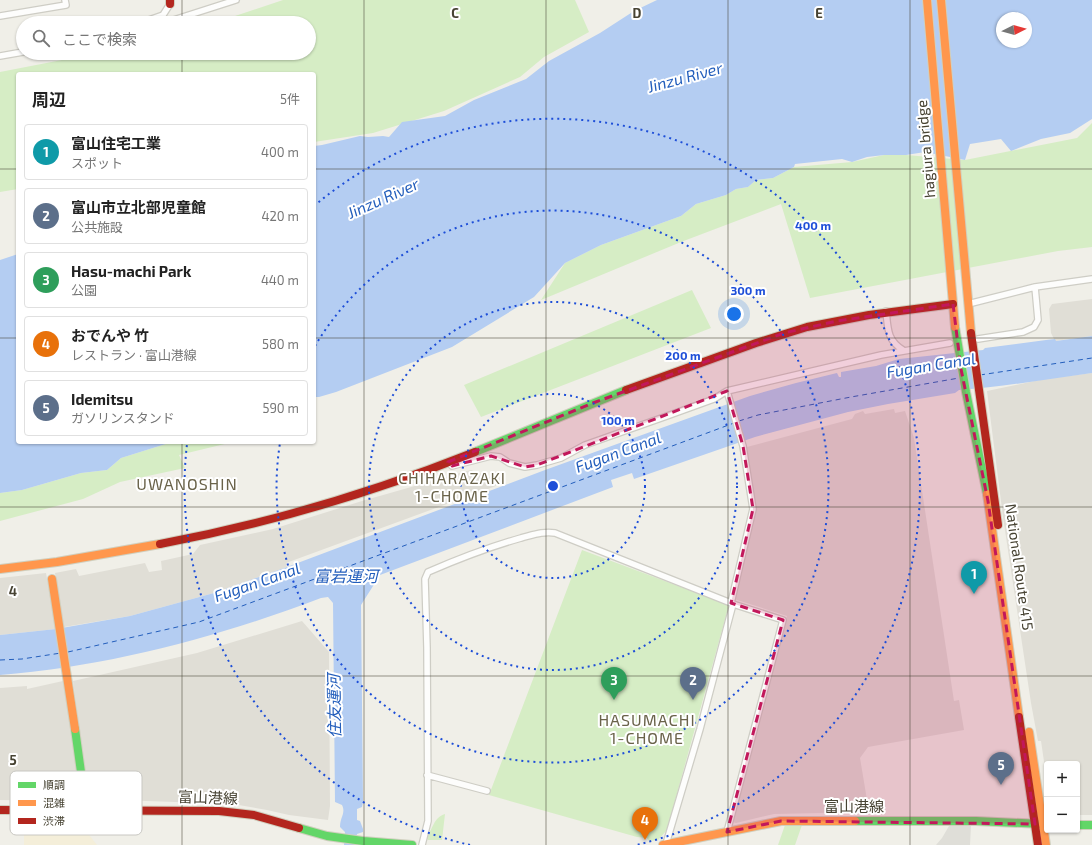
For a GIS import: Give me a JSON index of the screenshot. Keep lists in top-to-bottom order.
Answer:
{
  "streets": {
    "main road": ["hagiura bridge", "National Route 415", "富山港線"]
  },
  "crossings": [
    ["hagiura bridge", "National Route 415"],
    ["National Route 415", "富山港線"]
  ],
  "districts": ["CHIHARAZAKI 1-CHOME", "UWANOSHIN", "HASUMACHI 1-CHOME"],
  "water": [
    "Jinzu River",
    "Fugan Canal",
    "富岩運河",
    "住友運河"
  ],
  "legend": ["順調", "混雑", "渋滞"],
  "north": "right",
  "page": {
    "search": "ここで検索",
    "heading": ["周辺", "5件"],
    "list": [
      {
        "mark": "1",
        "name": "富山住宅工業",
        "note": "スポット",
        "value": "400 m"
      },
      {
        "mark": "2",
        "name": "富山市立北部児童館",
        "note": "公共施設",
        "value": "420 m"
      },
      {
        "mark": "3",
        "name": "Hasu-machi Park",
        "note": "公園",
        "value": "440 m"
      },
      {
        "mark": "4",
        "name": "おでんや 竹",
        "note": "レストラン · 富山港線",
        "value": "580 m"
      },
      {
        "mark": "5",
        "name": "Idemitsu",
        "note": "ガソリンスタンド",
        "value": "590 m"
      }
    ],
    "pins": [
      "1",
      "2",
      "3",
      "5",
      "4"
    ],
    "map_buttons": ["+", "−"]
  },
  "grid": {
    "columns": ["C", "D", "E"],
    "rows": ["4", "5"]
  },
  "rings": [
    "400 m",
    "300 m",
    "200 m",
    "100 m"
  ]
}
